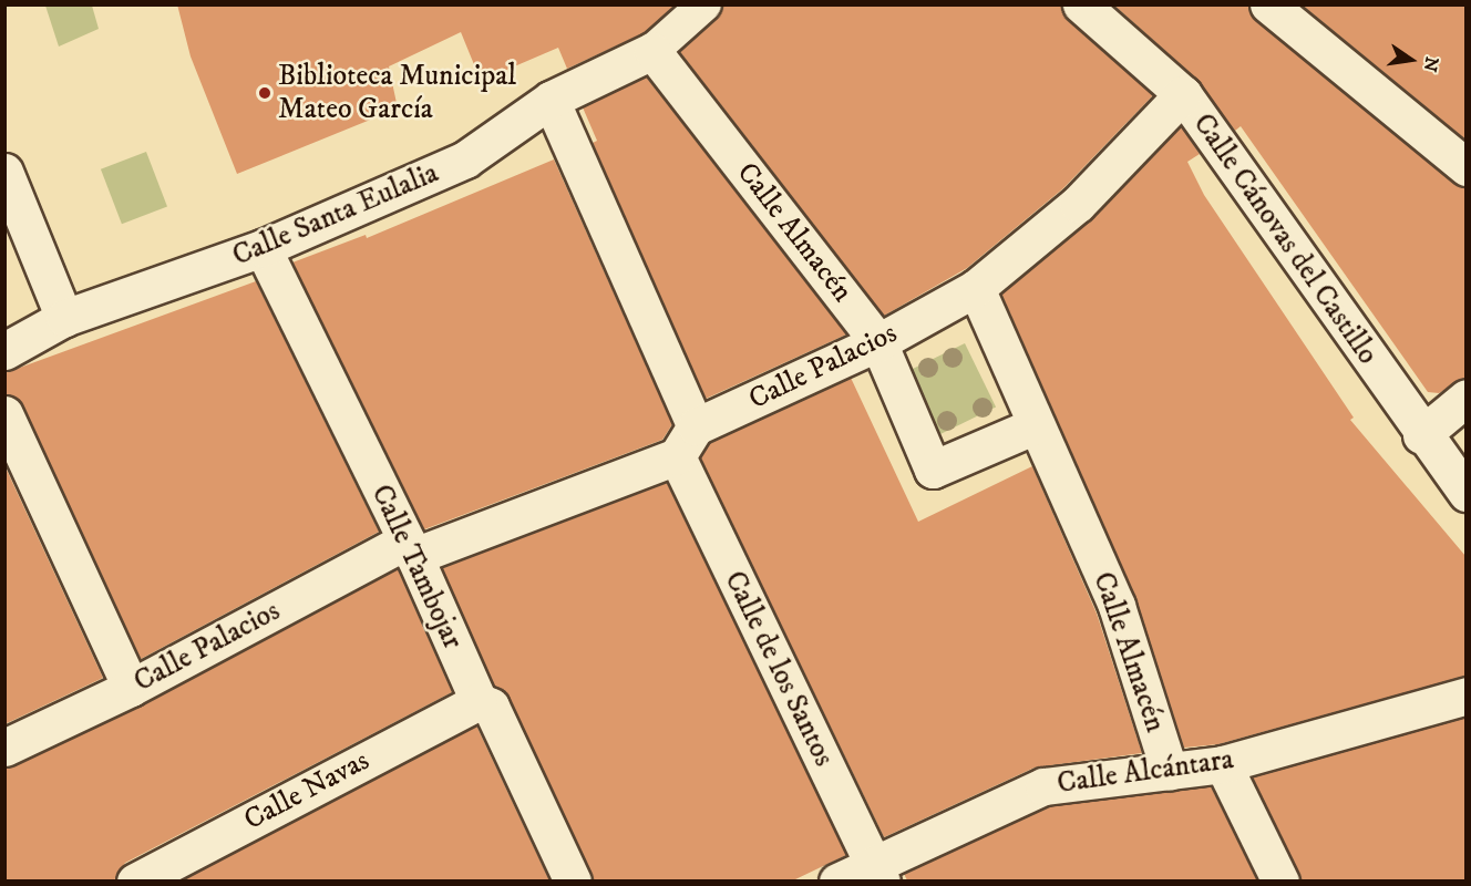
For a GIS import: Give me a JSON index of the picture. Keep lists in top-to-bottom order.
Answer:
{
  "streets": {
    "street": [
      "Calle Santa Eulalia",
      "Calle Almacén",
      "Calle Cánovas del Castillo",
      "Calle Palacios",
      "Calle Tambojar",
      "Calle de los Santos",
      "Calle Alcántara",
      "Calle Navas"
    ]
  },
  "crossings": [
    ["Calle Santa Eulalia", "Calle Almacén"],
    ["Calle Santa Eulalia", "Calle Tambojar"],
    ["Calle Santa Eulalia", "Calle de los Santos"],
    ["Calle Almacén", "Calle Palacios"],
    ["Calle Almacén", "Calle Alcántara"],
    ["Calle Cánovas del Castillo", "Calle Palacios"],
    ["Calle Palacios", "Calle Tambojar"],
    ["Calle Palacios", "Calle de los Santos"],
    ["Calle Tambojar", "Calle Navas"],
    ["Calle de los Santos", "Calle Alcántara"]
  ],
  "places": ["Biblioteca Municipal Mateo García"],
  "north": "right"
}
